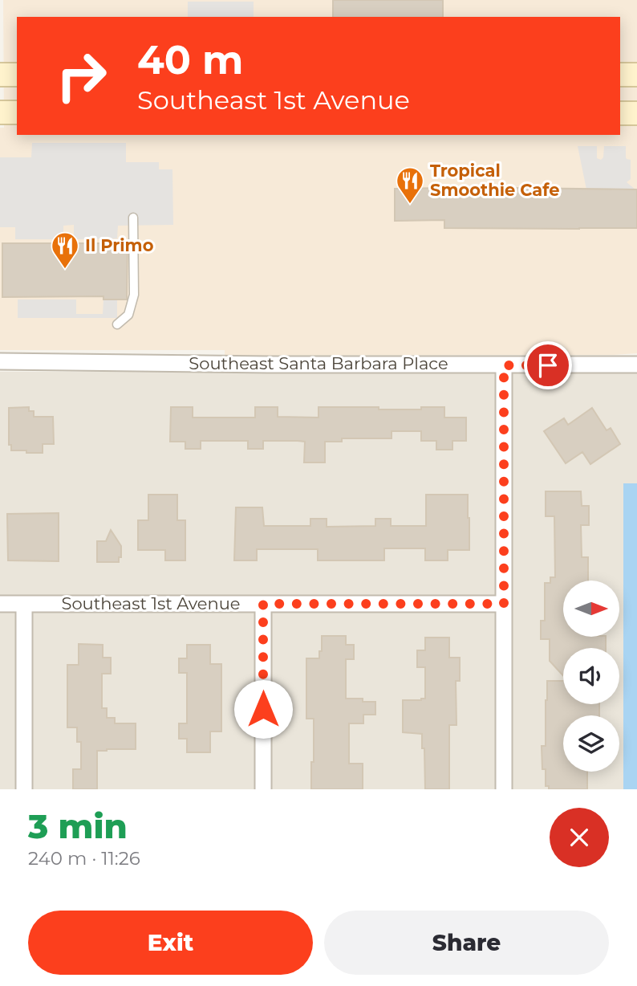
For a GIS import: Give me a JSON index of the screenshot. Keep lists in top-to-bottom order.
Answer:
{
  "streets": {
    "street": ["Southeast Santa Barbara Place", "Southeast 1st Avenue"]
  },
  "places": {
    "restaurant": ["Tropical Smoothie Cafe", "Il Primo"]
  },
  "north": "right",
  "page": {
    "turn": ["40 m", "Southeast 1st Avenue"],
    "heading": ["3 min", "240 m · 11:26"],
    "buttons": ["Exit", "Share"]
  }
}
